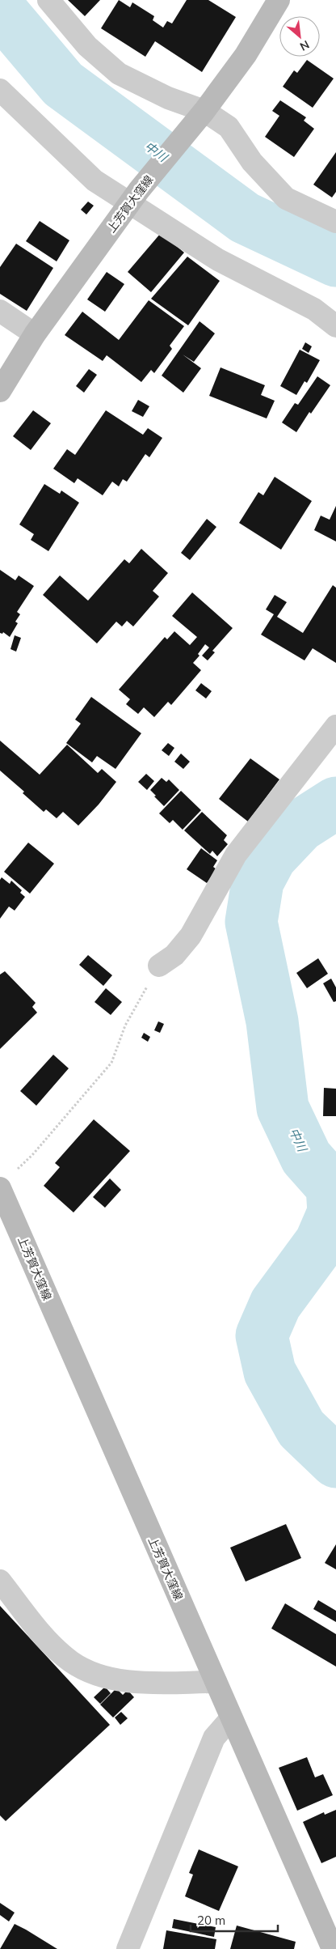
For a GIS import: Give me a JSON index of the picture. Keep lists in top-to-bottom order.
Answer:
{
  "streets": {
    "main road": ["上芳賀大窪線"]
  },
  "water": ["中川"],
  "scale_bar": "20 m",
  "north": "bottom right"
}
